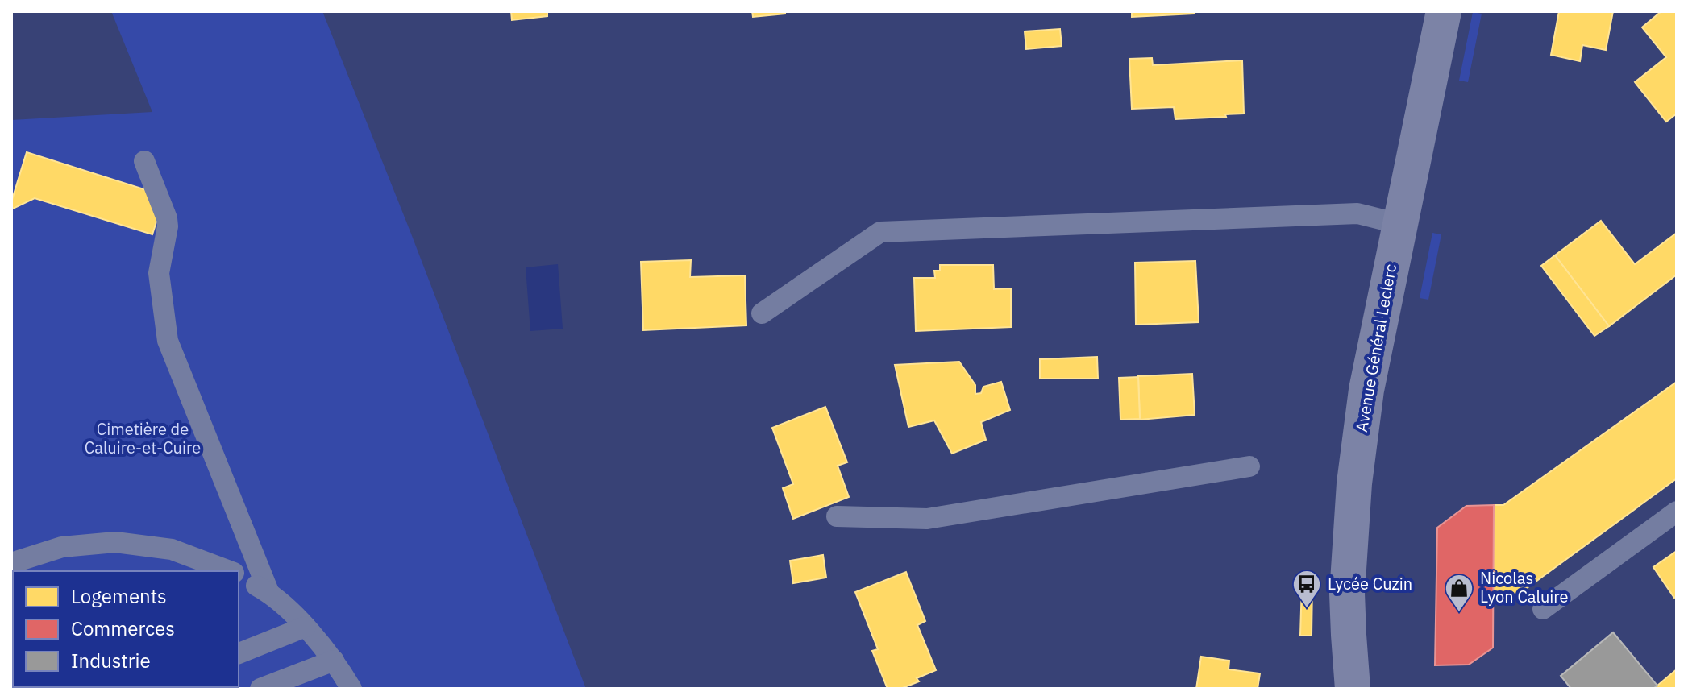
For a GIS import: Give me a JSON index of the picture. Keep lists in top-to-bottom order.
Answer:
{
  "streets": {
    "main road": ["Avenue Général Leclerc"]
  },
  "parks": ["Cimetière de Caluire-et-Cuire"],
  "places": {
    "bus stop": ["Lycée Cuzin"],
    "shop": ["Nicolas Lyon Caluire"]
  },
  "legend": ["Logements", "Commerces", "Industrie"]
}
